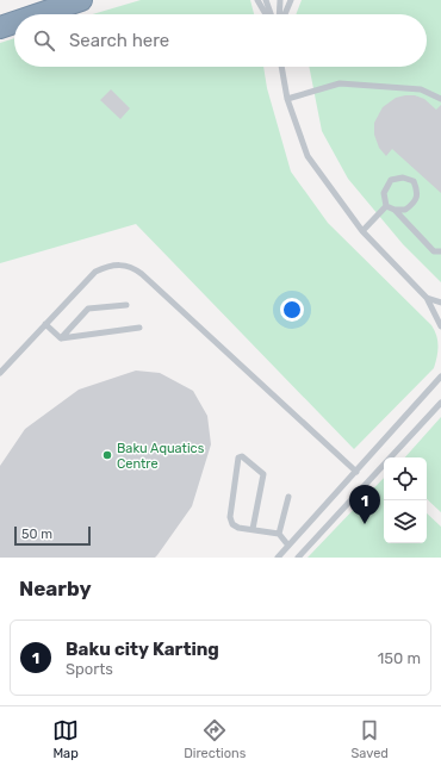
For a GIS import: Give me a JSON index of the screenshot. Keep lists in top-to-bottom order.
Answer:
{
  "places": ["Baku Aquatics Centre"],
  "scale_bar": "50 m",
  "page": {
    "search": "Search here",
    "pins": "1",
    "scale": "50 m",
    "heading": "Nearby",
    "list": [
      {
        "mark": "1",
        "name": "Baku city Karting",
        "note": "Sports",
        "value": "150 m"
      }
    ],
    "nav": ["Map", "Directions", "Saved"]
  }
}
